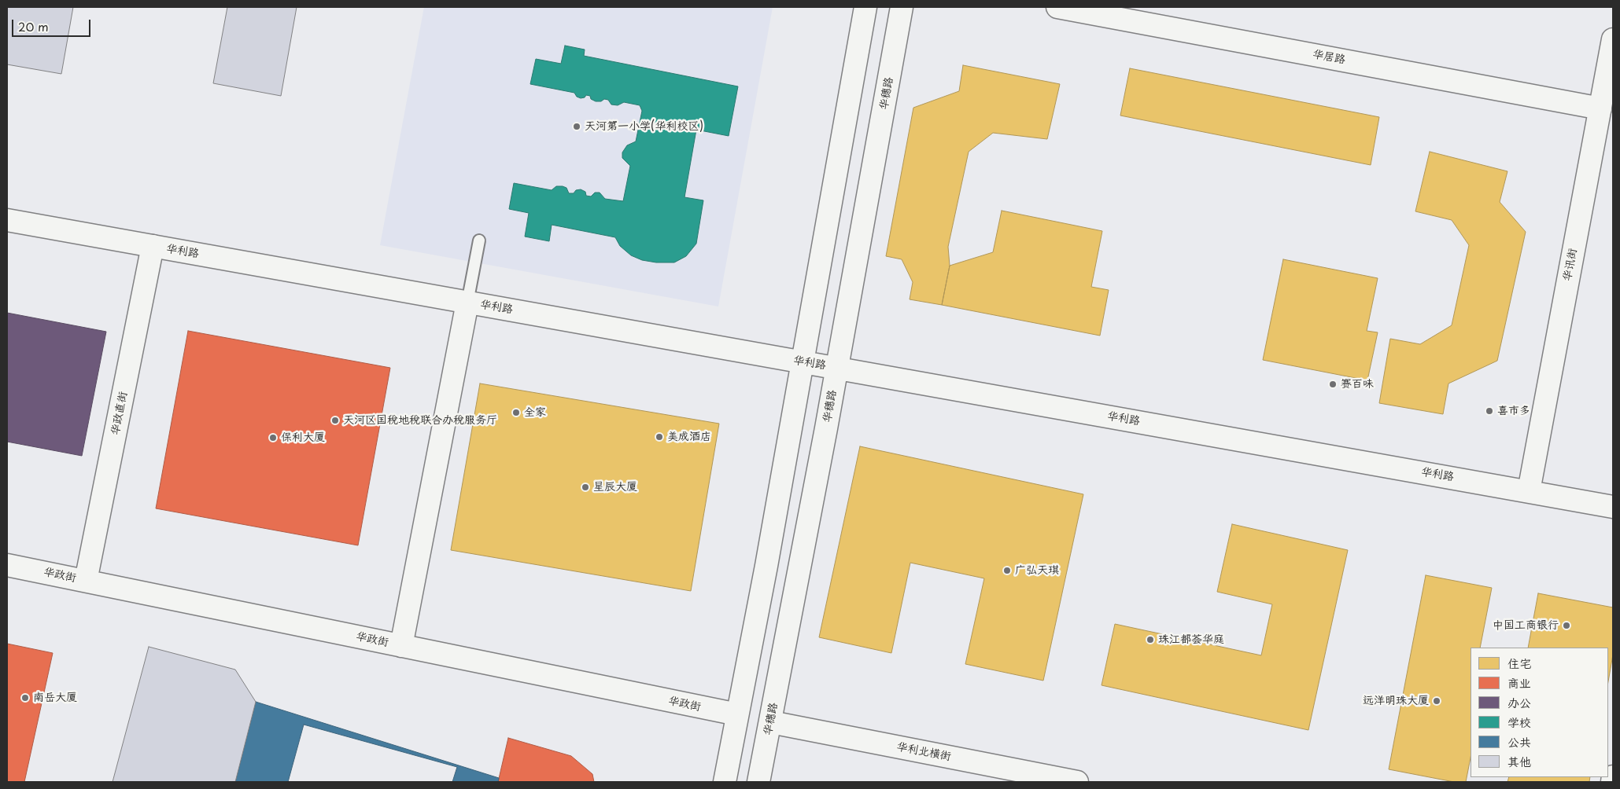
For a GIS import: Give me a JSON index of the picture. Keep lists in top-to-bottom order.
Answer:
{
  "streets": {
    "street": [
      "华居路",
      "华穗路",
      "华利路",
      "华讯街",
      "华政直街",
      "华政街",
      "华利北横街"
    ]
  },
  "crossings": [
    ["华居路", "华讯街"],
    ["华穗路", "华利路"],
    ["华穗路", "华利北横街"],
    ["华利路", "华讯街"],
    ["华利路", "华政直街"],
    ["华政直街", "华政街"]
  ],
  "places": [
    "天河第一小学(华利校区)",
    "赛百味",
    "喜市多",
    "全家",
    "天河区国税地税联合办税服务厅",
    "美成酒店",
    "保利大厦",
    "星辰大厦",
    "广弘天琪",
    "中国工商银行",
    "珠江都荟华庭",
    "南岳大厦",
    "远洋明珠大厦"
  ],
  "legend": [
    "住宅",
    "商业",
    "办公",
    "学校",
    "公共",
    "其他"
  ],
  "scale_bar": "20 m"
}
